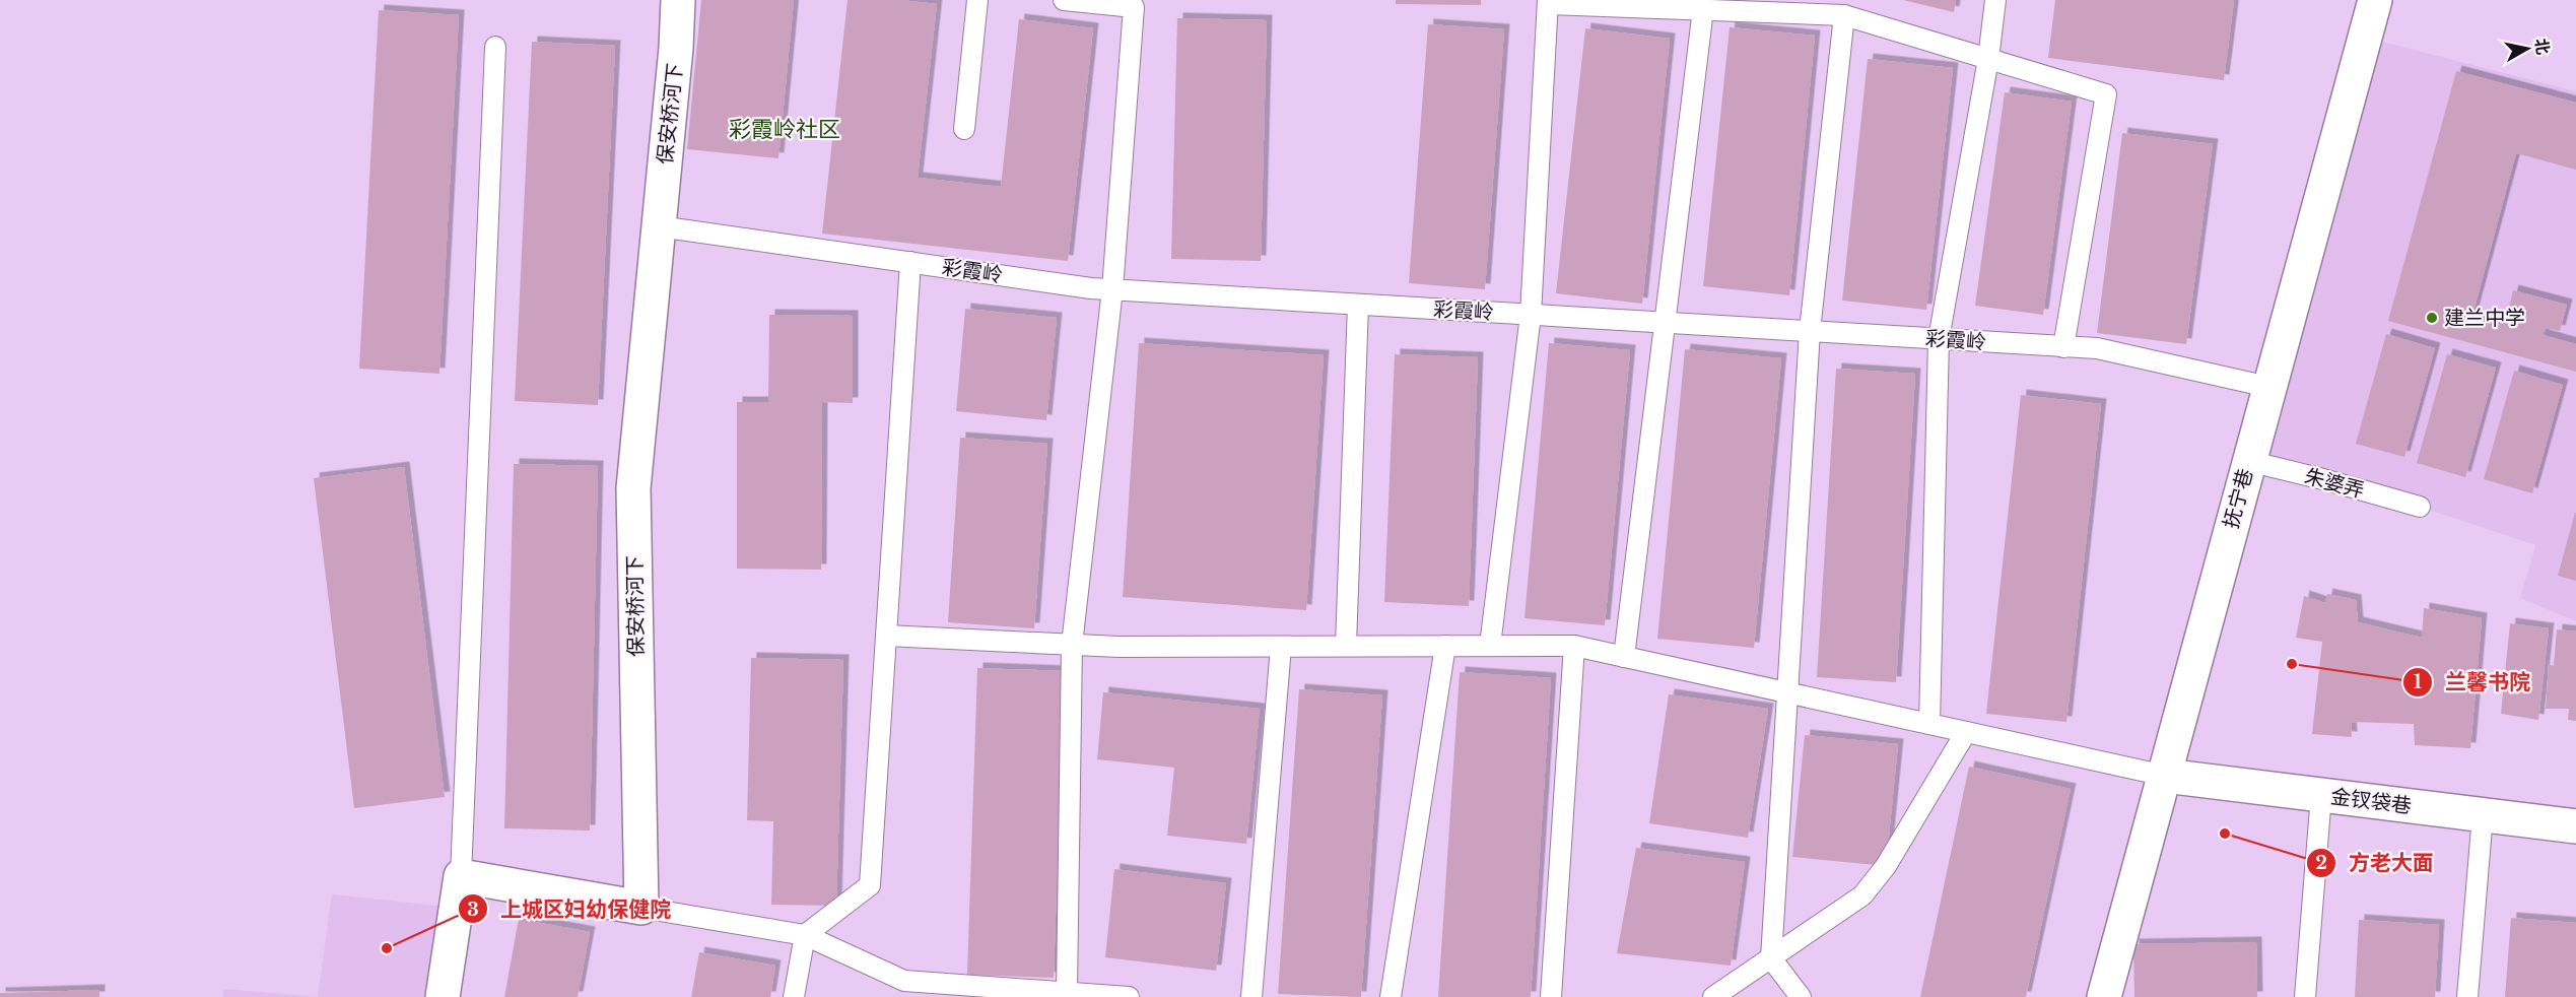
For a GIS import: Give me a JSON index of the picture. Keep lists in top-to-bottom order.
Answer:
{
  "streets": {
    "street": ["保安桥河下", "抚宁巷", "金钗袋巷"],
    "lane": ["彩霞岭", "朱婆弄"]
  },
  "crossings": [
    ["保安桥河下", "彩霞岭"],
    ["彩霞岭", "抚宁巷"],
    ["朱婆弄", "抚宁巷"],
    ["抚宁巷", "金钗袋巷"]
  ],
  "districts": ["彩霞岭社区"],
  "places": [
    "建兰中学",
    "兰馨书院",
    "方老大面",
    "上城区妇幼保健院"
  ],
  "north": "right"
}
